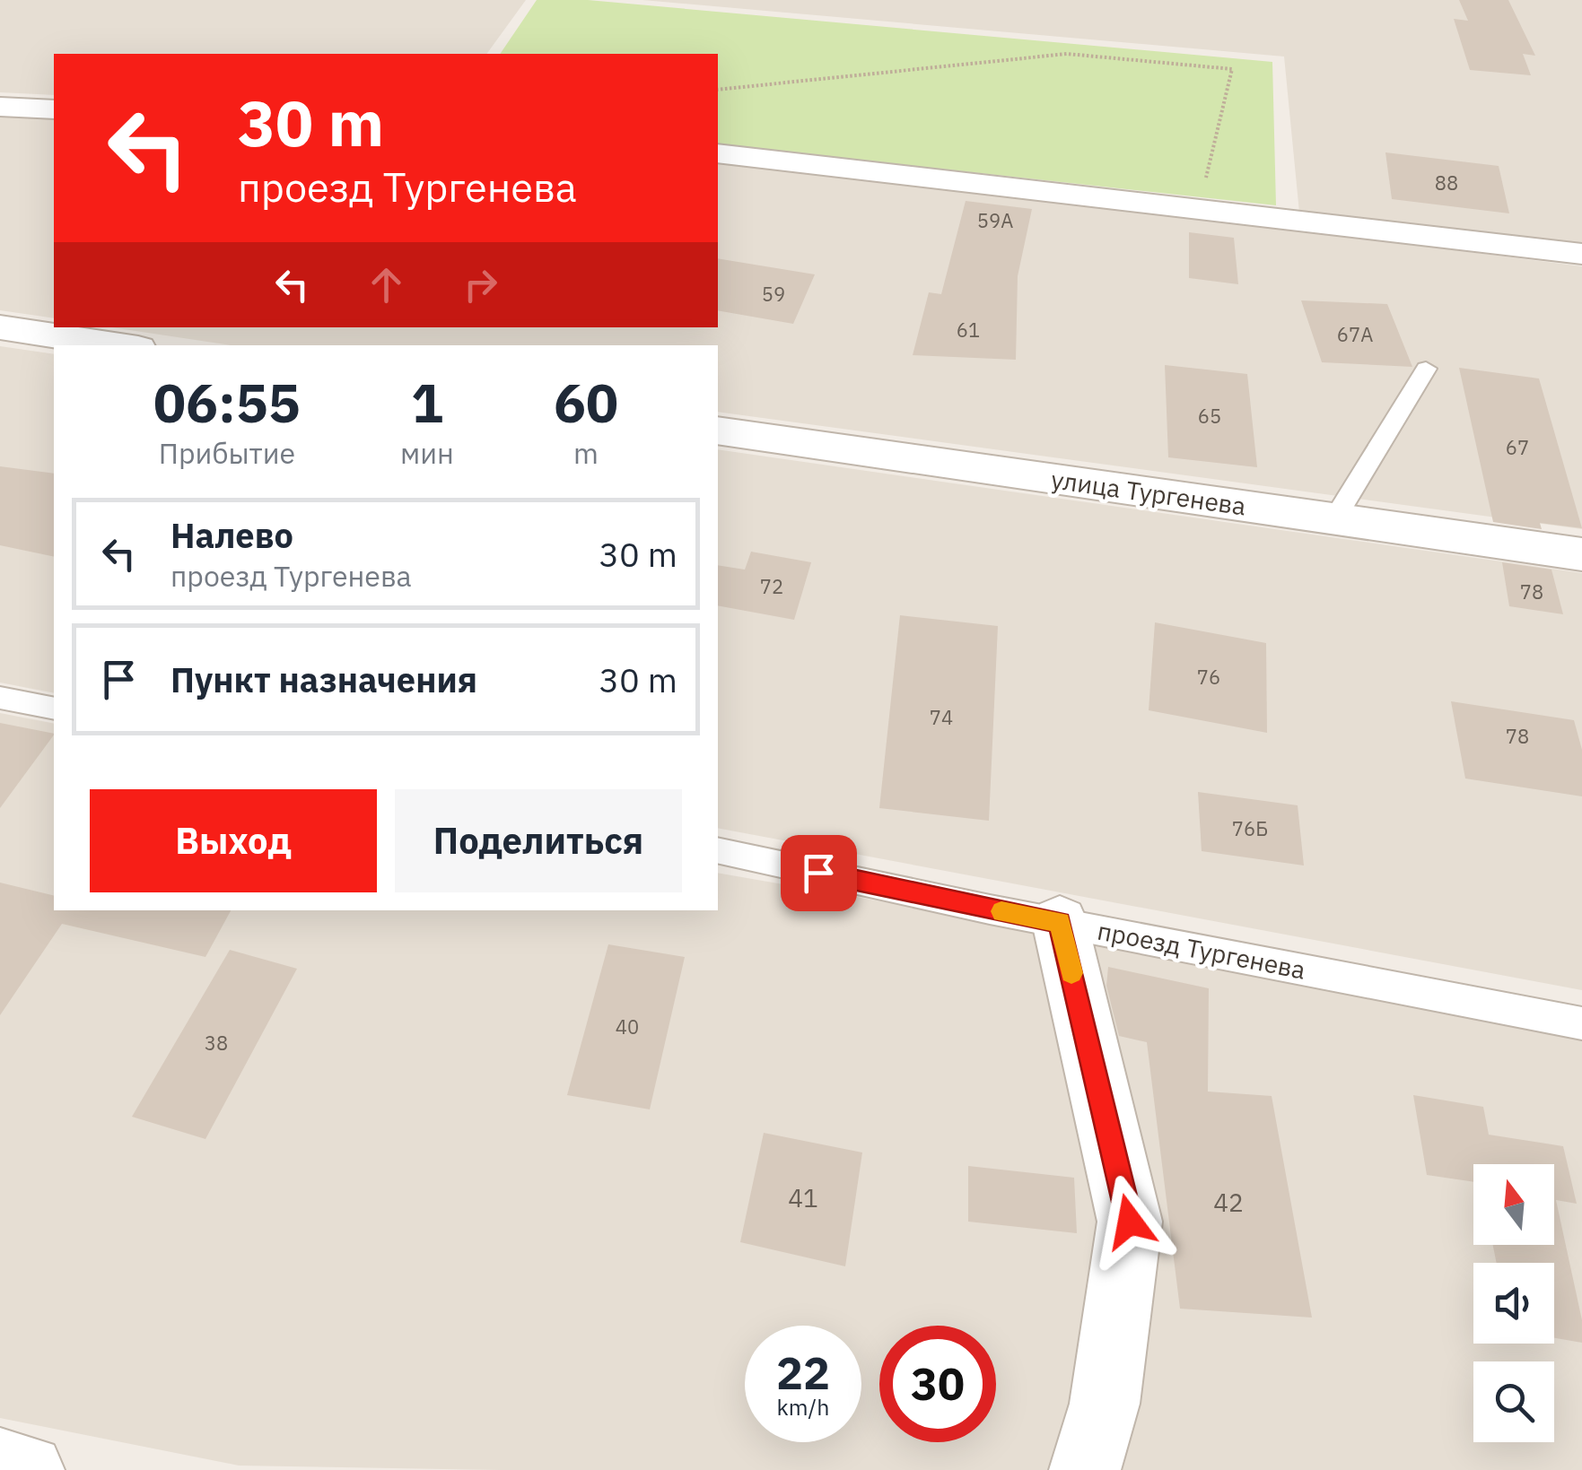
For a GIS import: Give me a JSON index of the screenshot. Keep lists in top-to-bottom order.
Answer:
{
  "streets": {
    "street": ["улица Тургенева"],
    "lane": ["проезд Тургенева"]
  },
  "house_numbers": [
    "88",
    "59А",
    "59",
    "61",
    "67А",
    "65",
    "67",
    "72",
    "78",
    "76",
    "74",
    "78",
    "76Б",
    "40",
    "38",
    "41",
    "42"
  ],
  "north": "top",
  "page": {
    "turn": ["30 m", "проезд Тургенева"],
    "eta": [
      "06:55",
      "Прибытие",
      "1",
      "мин",
      "60",
      "m"
    ],
    "list": [
      {
        "name": "Налево",
        "note": "проезд Тургенева",
        "value": "30 m"
      },
      {
        "name": "Пункт назначения",
        "value": "30 m"
      }
    ],
    "buttons": ["Выход", "Поделиться"],
    "speed": "22 km/h",
    "limit": "30"
  }
}
